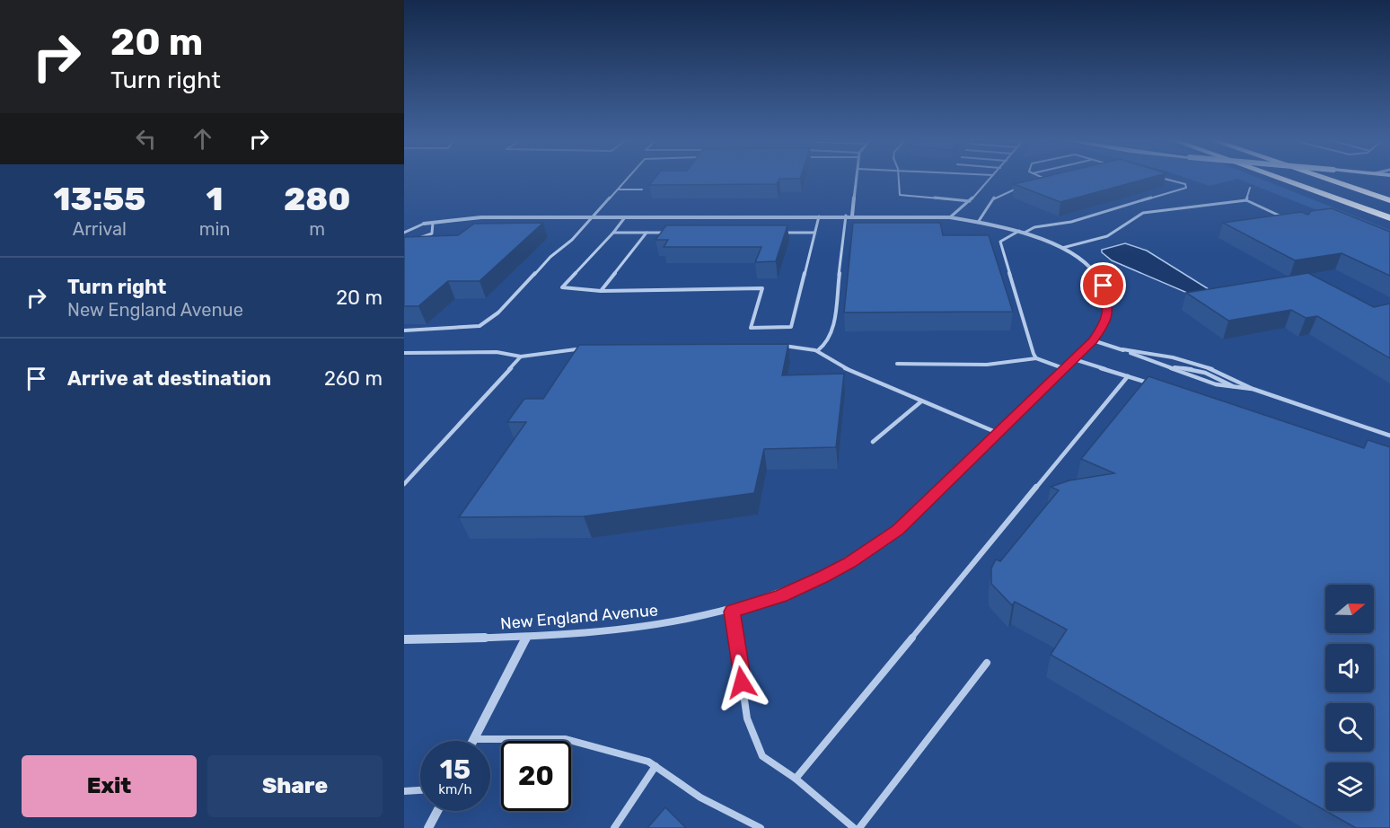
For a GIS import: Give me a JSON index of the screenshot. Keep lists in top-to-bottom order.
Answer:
{
  "streets": {
    "street": ["New England Avenue"]
  },
  "north": "right",
  "page": {
    "turn": ["20 m", "Turn right"],
    "eta": [
      "13:55",
      "Arrival",
      "1",
      "min",
      "280",
      "m"
    ],
    "list": [
      {
        "name": "Turn right",
        "note": "New England Avenue",
        "value": "20 m"
      },
      {
        "name": "Arrive at destination",
        "value": "260 m"
      }
    ],
    "speed": "15 km/h",
    "limit": "20",
    "buttons": ["Exit", "Share"]
  }
}
